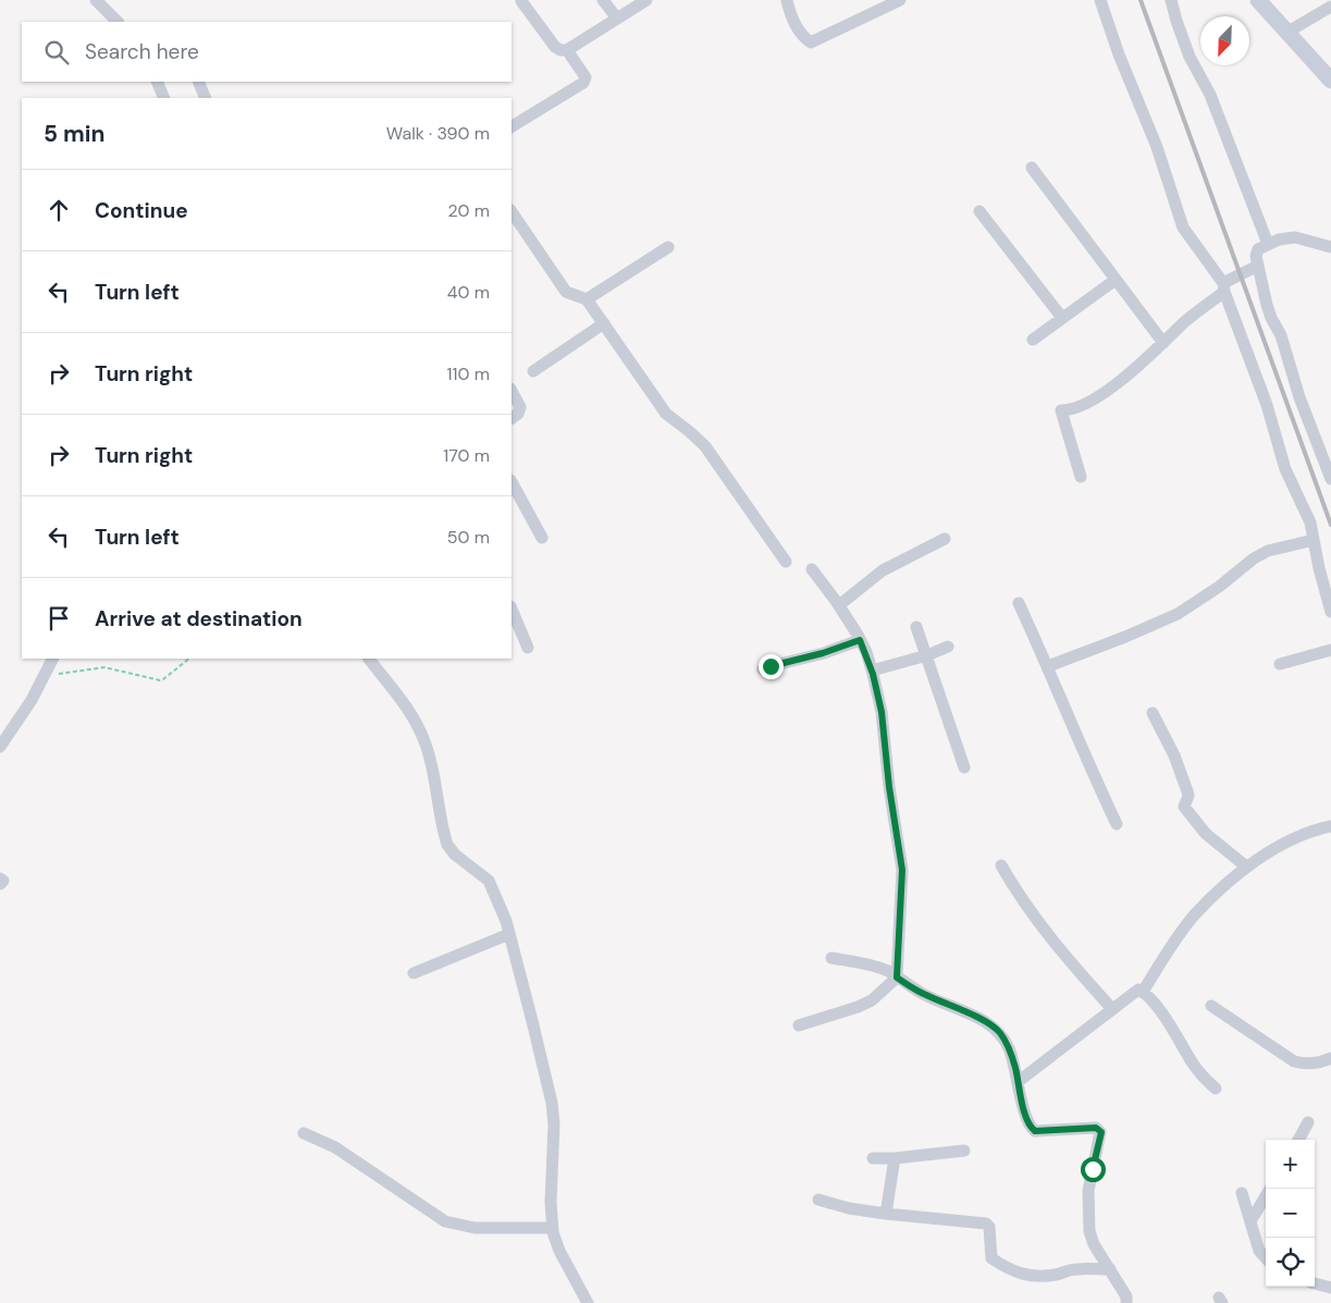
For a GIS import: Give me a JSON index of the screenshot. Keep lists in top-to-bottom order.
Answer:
{
  "north": "bottom left",
  "page": {
    "search": "Search here",
    "heading": ["5 min", "Walk · 390 m"],
    "list": [
      ["Continue", "20 m"],
      ["Turn left", "40 m"],
      ["Turn right", "110 m"],
      ["Turn right", "170 m"],
      ["Turn left", "50 m"],
      "Arrive at destination"
    ],
    "map_buttons": ["+", "−"]
  }
}
